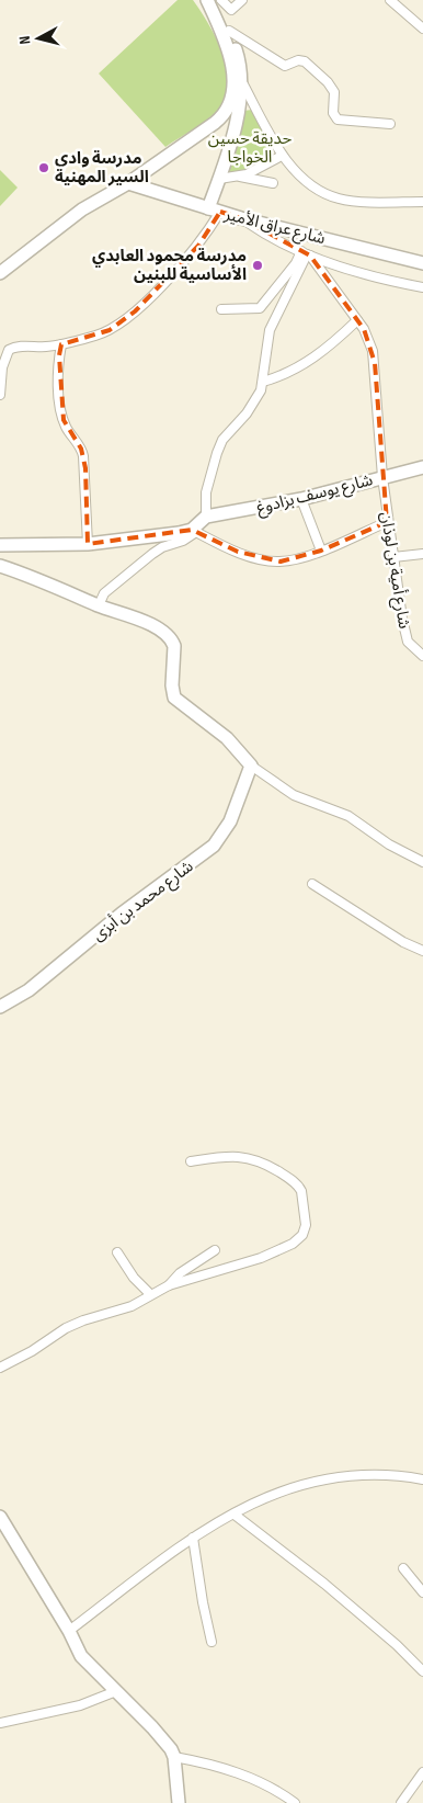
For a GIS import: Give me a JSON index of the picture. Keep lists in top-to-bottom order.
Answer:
{
  "streets": {
    "main road": ["شارع عراق الأمير", "شارع يوسف بزادوغ", "شارع محمد بن أبزى"],
    "street": ["شارع أمية بن لوذان"]
  },
  "crossings": [
    ["شارع يوسف بزادوغ", "شارع أمية بن لوذان"]
  ],
  "parks": ["حديقة حسين الخواجا"],
  "places": ["مدرسة وادي السير المهنية", "مدرسة محمود العابدي الأساسية للبنين"],
  "north": "left"
}
